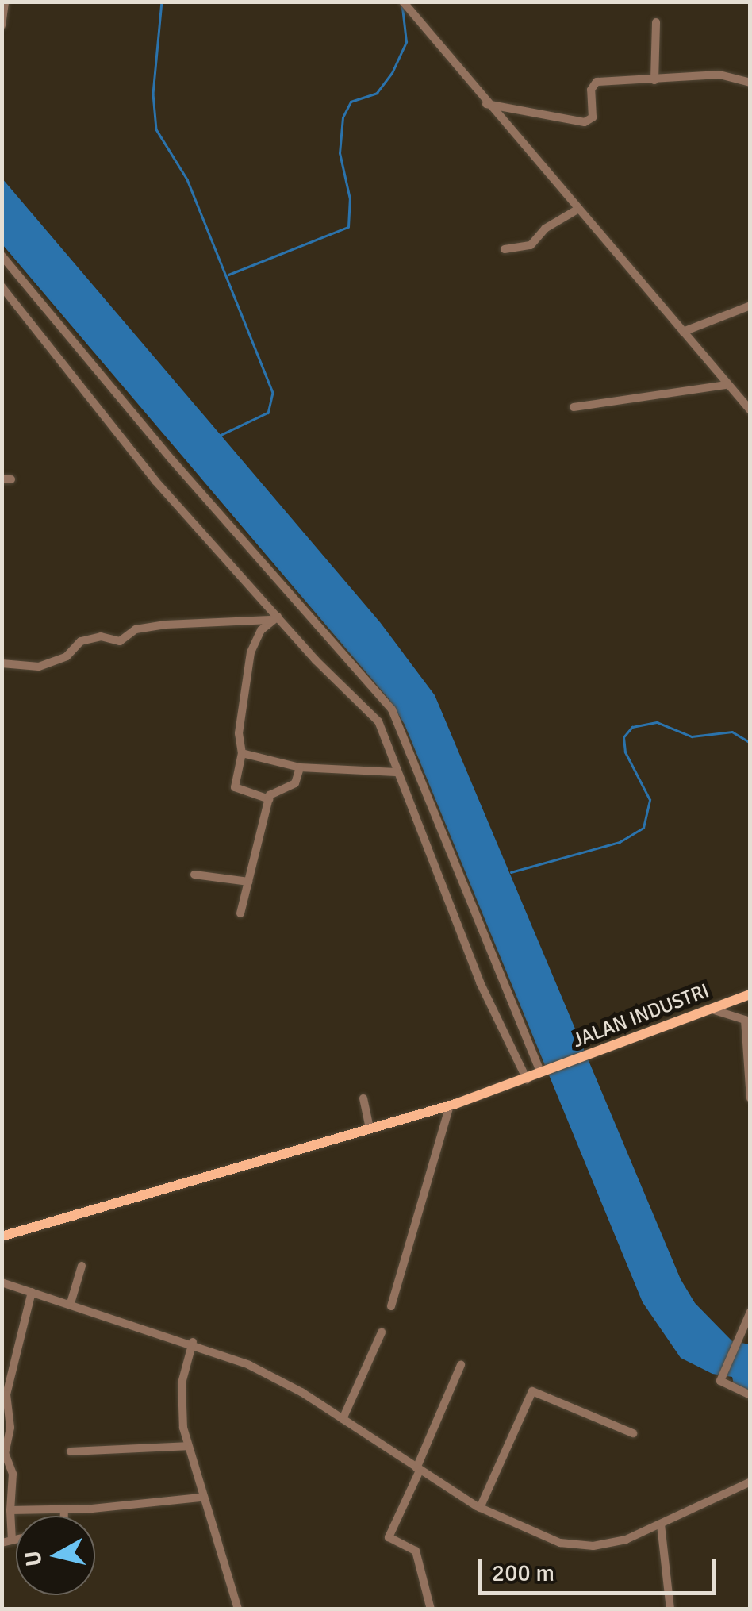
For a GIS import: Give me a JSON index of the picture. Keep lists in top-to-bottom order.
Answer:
{
  "streets": {
    "main road": ["JALAN INDUSTRI"]
  },
  "scale_bar": "200 m",
  "north": "left"
}
